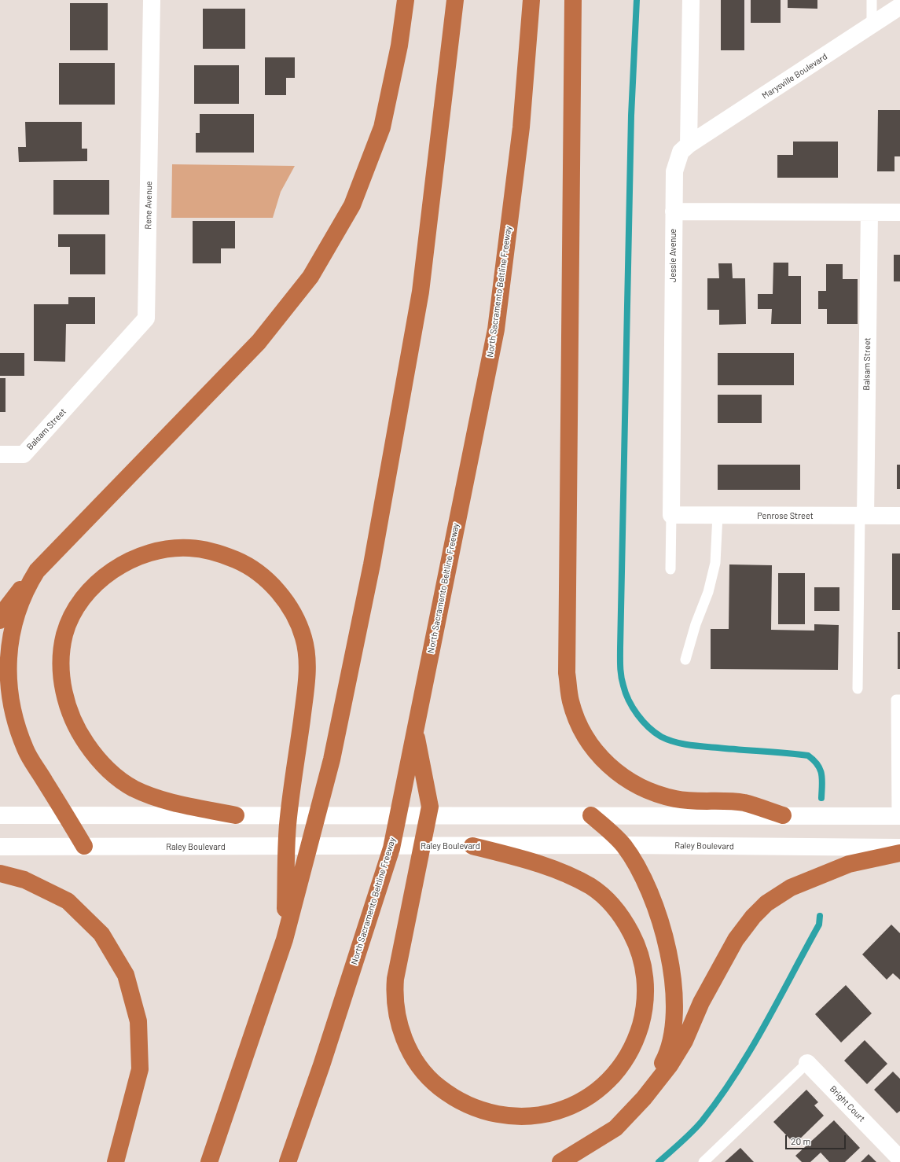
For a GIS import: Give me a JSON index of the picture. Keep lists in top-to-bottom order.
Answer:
{
  "streets": {
    "highway": ["North Sacramento Beltline Freeway"],
    "street": [
      "Marysville Boulevard",
      "Rene Avenue",
      "Jessie Avenue",
      "Balsam Street",
      "Penrose Street",
      "Raley Boulevard",
      "Bright Court"
    ]
  },
  "crossings": [
    ["Marysville Boulevard", "Jessie Avenue"],
    ["Rene Avenue", "Balsam Street"],
    ["Jessie Avenue", "Penrose Street"],
    ["Balsam Street", "Penrose Street"]
  ],
  "scale_bar": "20 m"
}
